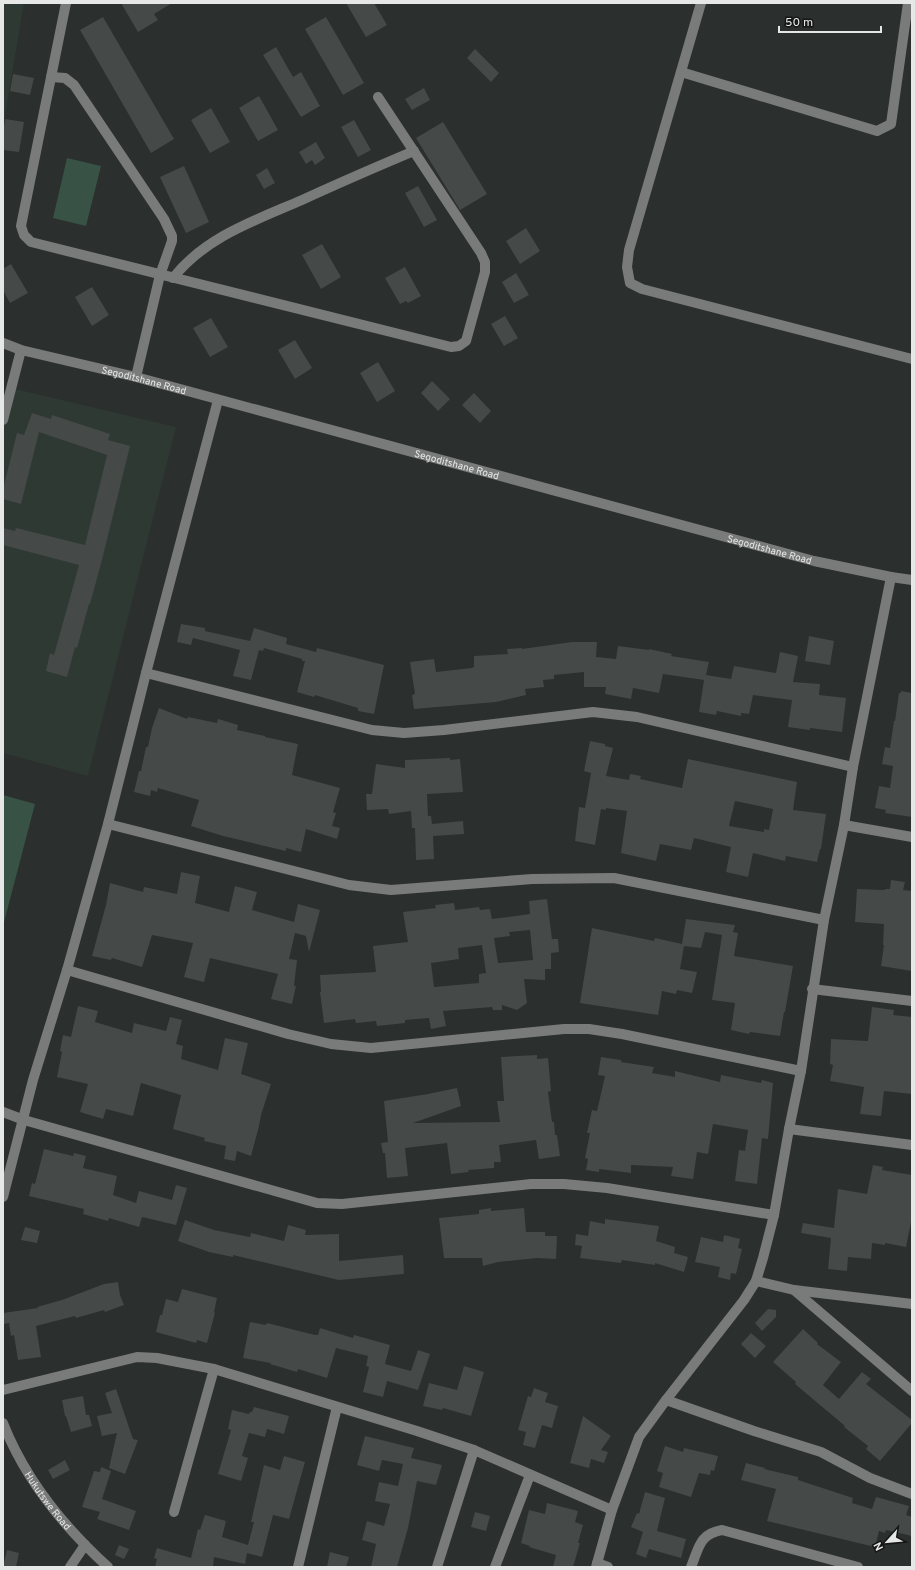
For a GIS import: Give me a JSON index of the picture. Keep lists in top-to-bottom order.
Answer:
{
  "streets": {
    "street": ["Segoditshane Road", "Hukutswe Road"]
  },
  "scale_bar": "50 m",
  "north": "bottom left"
}
